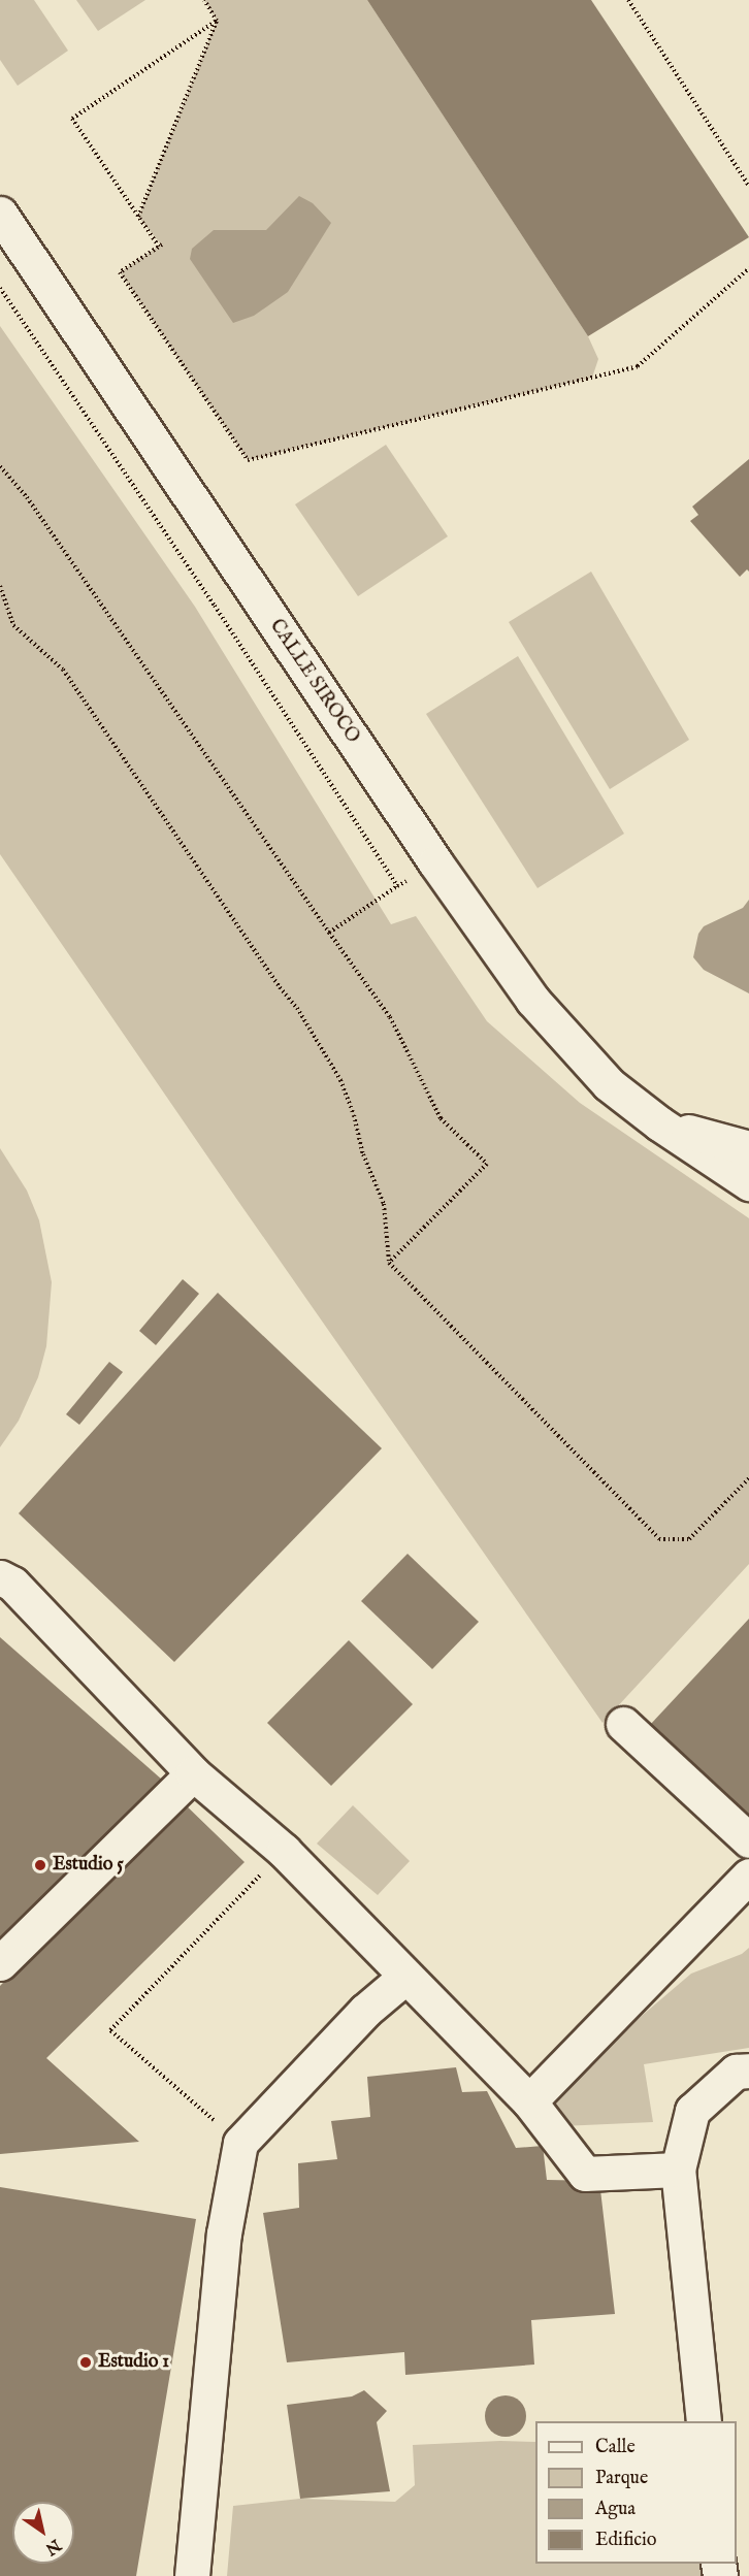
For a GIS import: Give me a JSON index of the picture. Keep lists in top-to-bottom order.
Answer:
{
  "streets": {
    "street": ["CALLE SIROCO"]
  },
  "places": ["Estudio 5", "Estudio 1"],
  "legend": [
    "Calle",
    "Parque",
    "Agua",
    "Edificio"
  ],
  "north": "bottom right"
}
